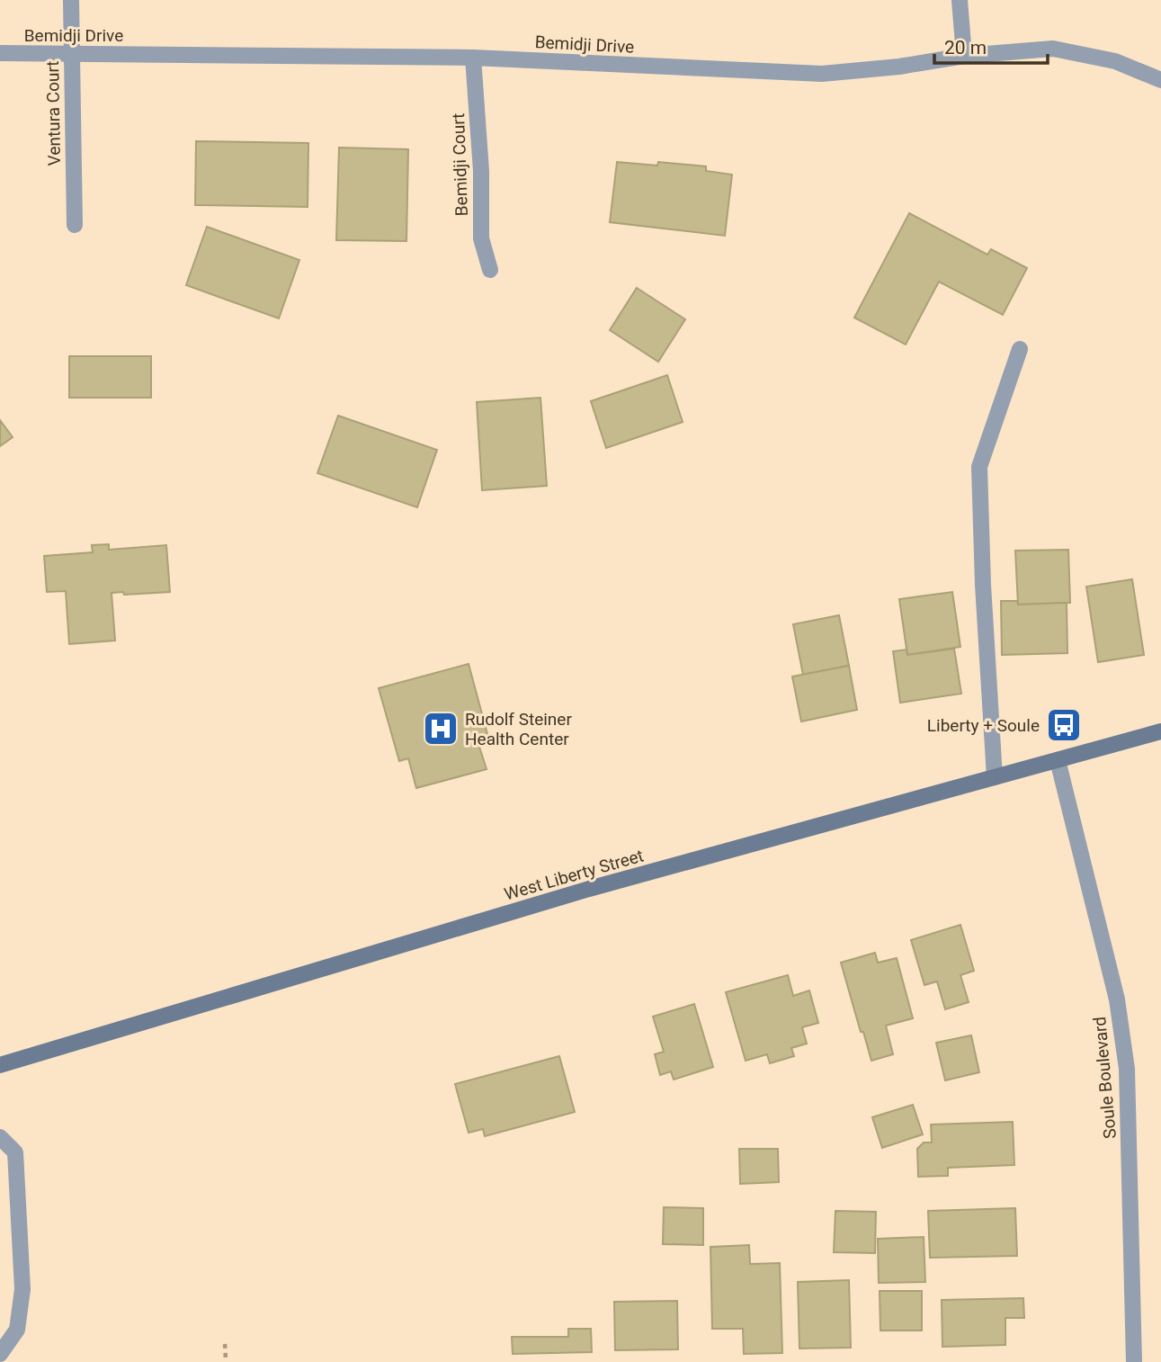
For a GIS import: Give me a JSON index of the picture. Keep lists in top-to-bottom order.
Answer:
{
  "streets": {
    "main road": ["West Liberty Street"],
    "street": [
      "Bemidji Drive",
      "Ventura Court",
      "Bemidji Court",
      "Soule Boulevard"
    ]
  },
  "crossings": [
    ["Bemidji Drive", "Ventura Court"],
    ["Bemidji Drive", "Bemidji Court"],
    ["West Liberty Street", "Soule Boulevard"]
  ],
  "places": {
    "bus stop": ["Liberty + Soule"],
    "hospital": ["Rudolf Steiner Health Center"]
  },
  "scale_bar": "20 m"
}
